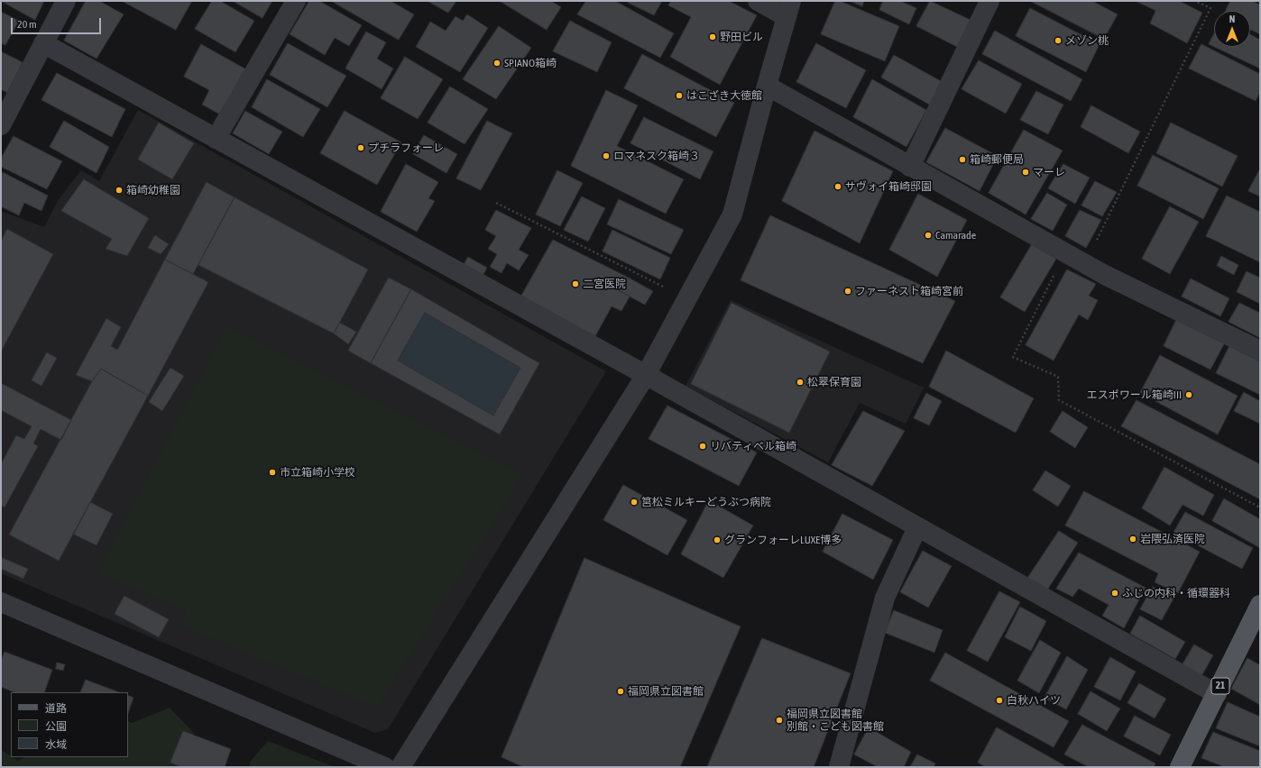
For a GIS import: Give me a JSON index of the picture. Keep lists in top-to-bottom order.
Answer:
{
  "streets": {
    "main road": ["21"]
  },
  "places": [
    "野田ビル",
    "メゾン桃",
    "SPIANO箱崎",
    "はこざき大徳館",
    "プチラフォーレ",
    "ロマネスク箱崎３",
    "箱崎郵便局",
    "マーレ",
    "サヴォイ箱崎邸園",
    "箱崎幼稚園",
    "Camarade",
    "二宮医院",
    "ファーネスト箱崎宮前",
    "松翠保育園",
    "エスポワール箱崎III",
    "リバティベル箱崎",
    "市立箱崎小学校",
    "筥松ミルキーどうぶつ病院",
    "岩隈弘済医院",
    "グランフォーレLUXE博多",
    "ふじの内科・循環器科",
    "福岡県立図書館",
    "白秋ハイツ",
    "福岡県立図書館 別館・こども図書館"
  ],
  "legend": ["道路", "公園", "水域"],
  "scale_bar": "20 m",
  "north": "top"
}
